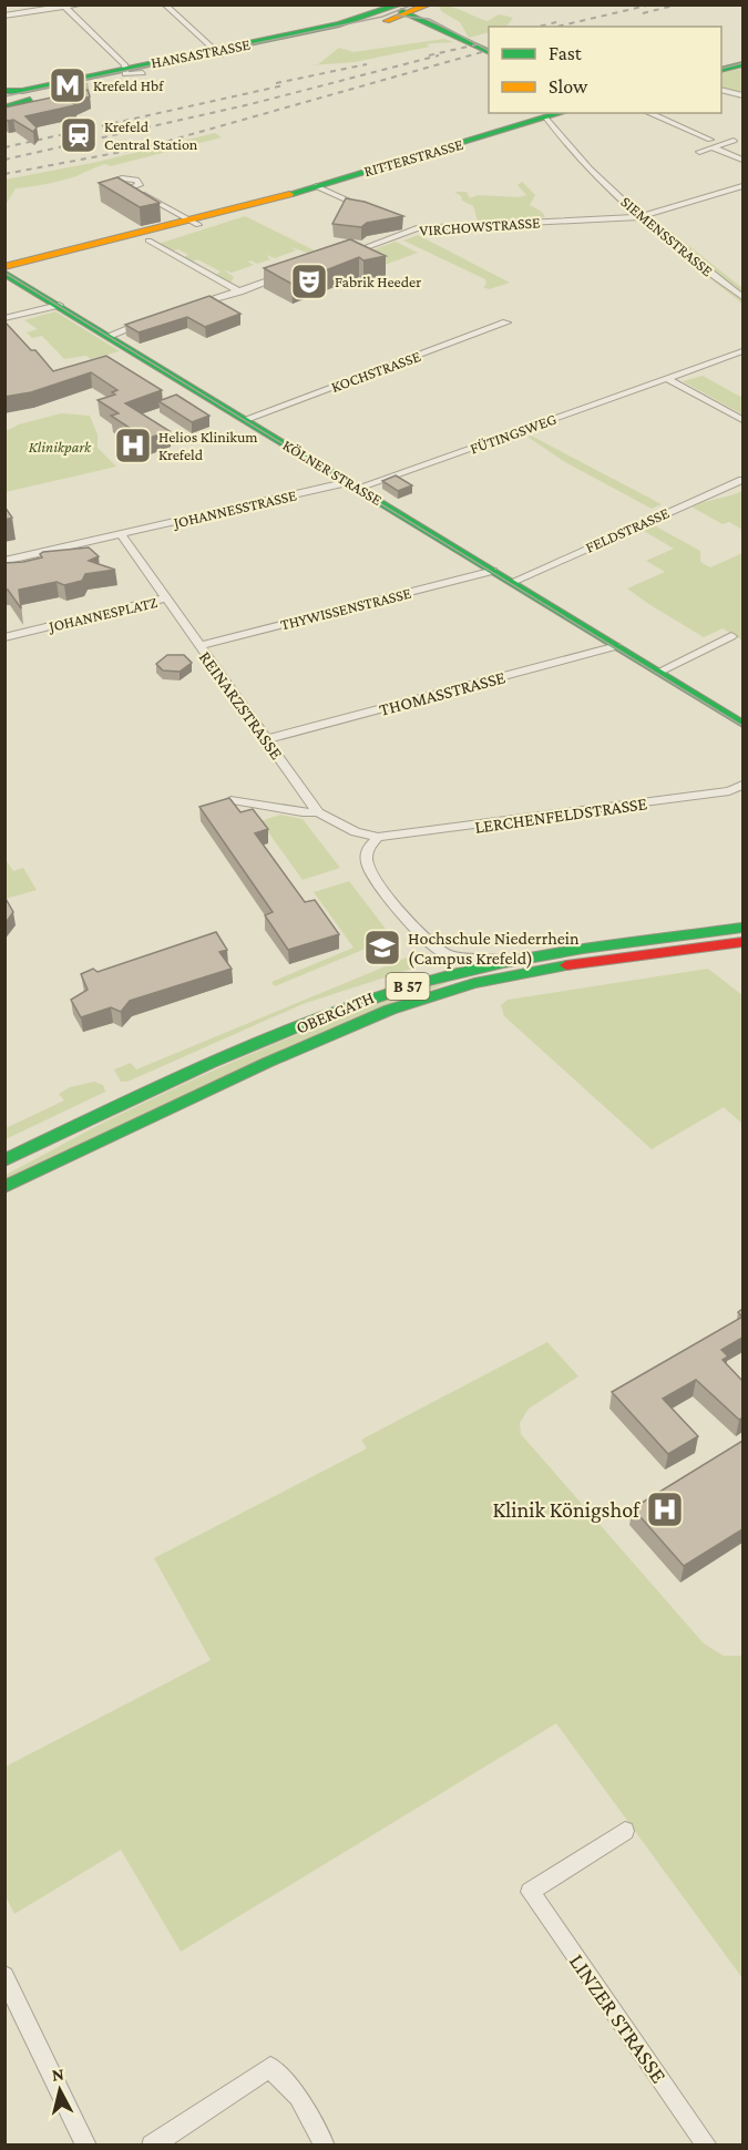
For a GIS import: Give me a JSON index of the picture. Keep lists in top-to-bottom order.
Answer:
{
  "streets": {
    "main road": [
      "HANSASTRASSE",
      "RITTERSTRASSE",
      "KÖLNER STRASSE",
      "B 57",
      "OBERGATH"
    ],
    "street": [
      "VIRCHOWSTRASSE",
      "SIEMENSSTRASSE",
      "KOCHSTRASSE",
      "FÜTINGSWEG",
      "JOHANNESSTRASSE",
      "FELDSTRASSE",
      "THYWISSENSTRASSE",
      "JOHANNESPLATZ",
      "THOMASSTRASSE",
      "REINARZSTRASSE",
      "LERCHENFELDSTRASSE",
      "LINZER STRASSE"
    ]
  },
  "crossings": [
    ["RITTERSTRASSE", "SIEMENSSTRASSE"],
    ["RITTERSTRASSE", "KÖLNER STRASSE"],
    ["VIRCHOWSTRASSE", "SIEMENSSTRASSE"],
    ["KOCHSTRASSE", "KÖLNER STRASSE"],
    ["FÜTINGSWEG", "KÖLNER STRASSE"],
    ["FÜTINGSWEG", "JOHANNESSTRASSE"],
    ["KÖLNER STRASSE", "JOHANNESSTRASSE"],
    ["KÖLNER STRASSE", "FELDSTRASSE"],
    ["KÖLNER STRASSE", "THYWISSENSTRASSE"],
    ["KÖLNER STRASSE", "THOMASSTRASSE"],
    ["JOHANNESSTRASSE", "JOHANNESPLATZ"],
    ["THYWISSENSTRASSE", "REINARZSTRASSE"],
    ["JOHANNESPLATZ", "REINARZSTRASSE"],
    ["THOMASSTRASSE", "REINARZSTRASSE"],
    ["REINARZSTRASSE", "LERCHENFELDSTRASSE"]
  ],
  "parks": ["Klinikpark"],
  "places": {
    "metro station": ["Krefeld Hbf"],
    "station": ["Krefeld Central Station"],
    "theatre": ["Fabrik Heeder"],
    "hospital": ["Helios Klinikum Krefeld", "Klinik Königshof"],
    "school or university": ["Hochschule Niederrhein (Campus Krefeld)"]
  },
  "legend": ["Fast", "Slow"],
  "north": "top"
}
